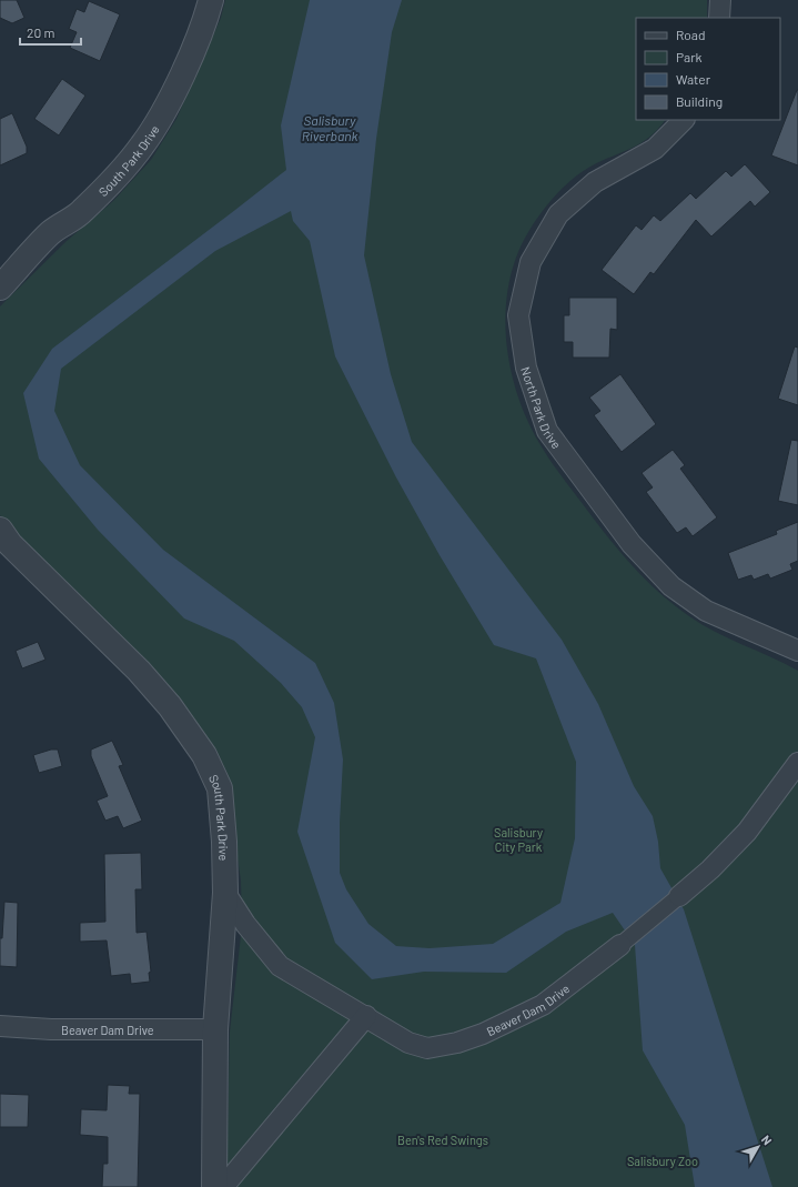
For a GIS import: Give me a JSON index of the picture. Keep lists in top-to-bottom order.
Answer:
{
  "streets": {
    "street": ["South Park Drive", "North Park Drive", "Beaver Dam Drive"]
  },
  "crossings": [
    ["South Park Drive", "Beaver Dam Drive"]
  ],
  "water": ["Salisbury Riverbank"],
  "parks": ["Salisbury City Park", "Ben's Red Swings", "Salisbury Zoo"],
  "legend": [
    "Road",
    "Park",
    "Water",
    "Building"
  ],
  "scale_bar": "20 m",
  "north": "top right"
}
